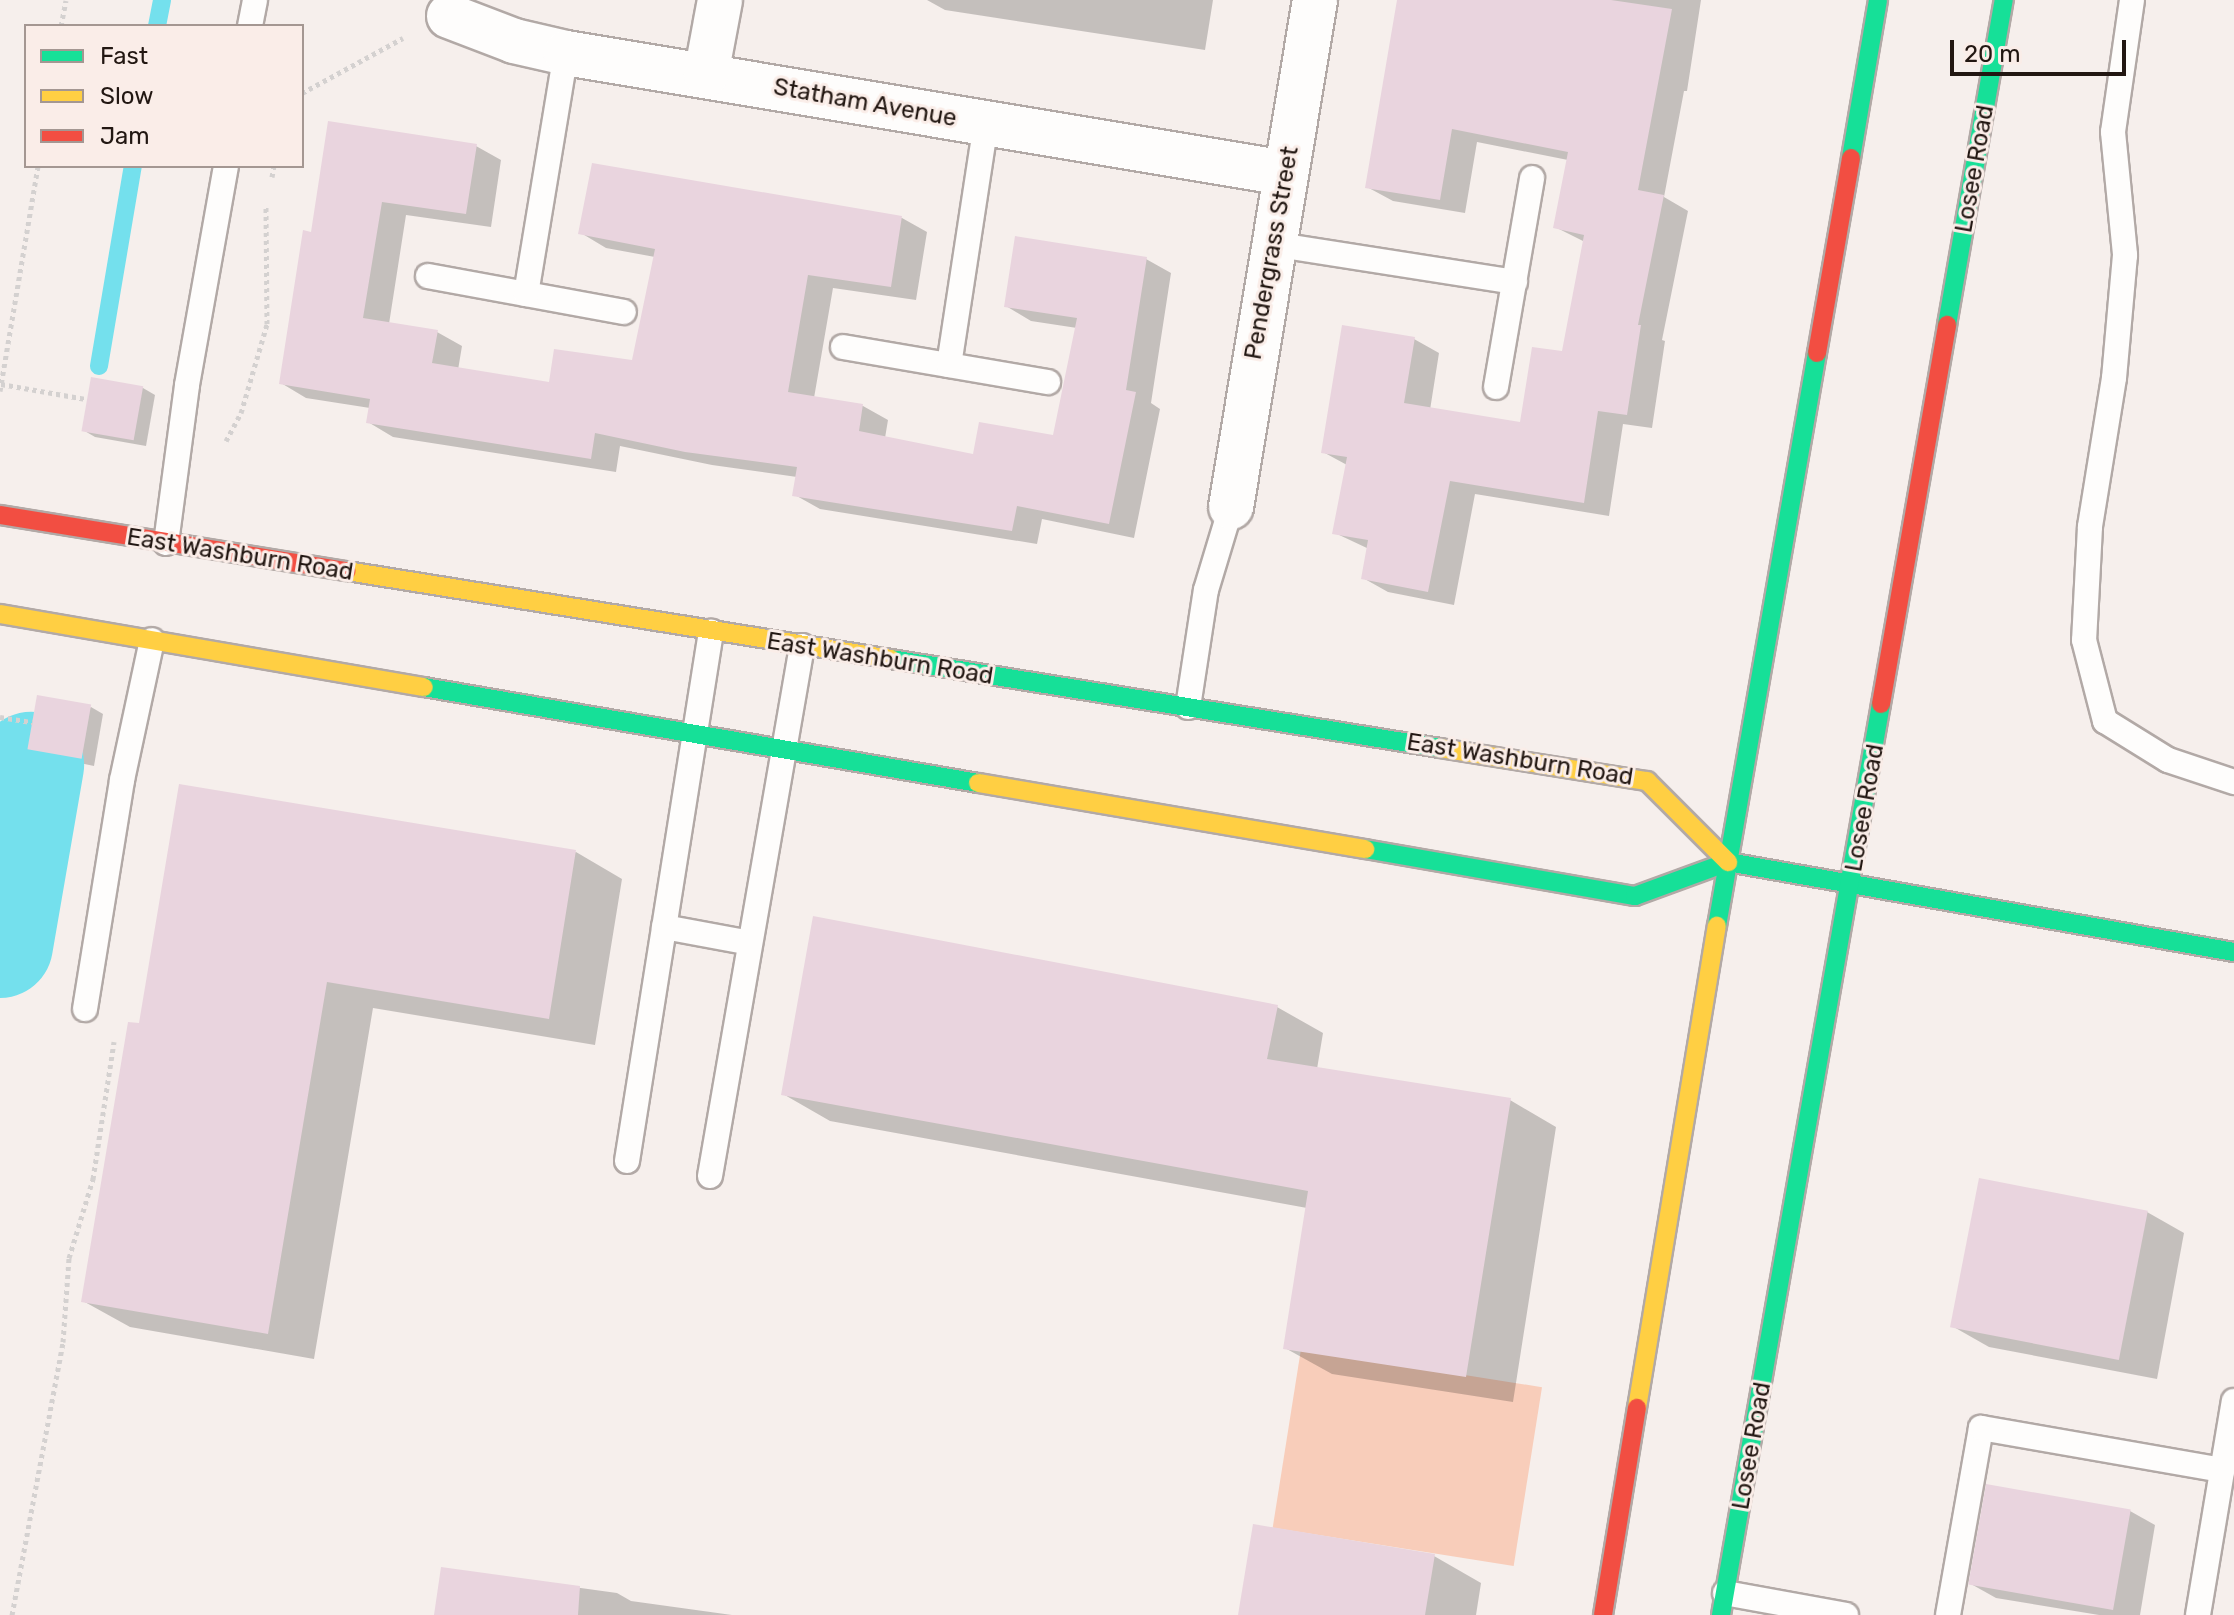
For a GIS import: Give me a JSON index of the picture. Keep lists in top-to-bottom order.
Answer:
{
  "streets": {
    "street": [
      "Statham Avenue",
      "Losee Road",
      "Pendergrass Street",
      "East Washburn Road"
    ]
  },
  "crossings": [
    ["Statham Avenue", "Pendergrass Street"]
  ],
  "legend": ["Fast", "Slow", "Jam"],
  "scale_bar": "20 m"
}
